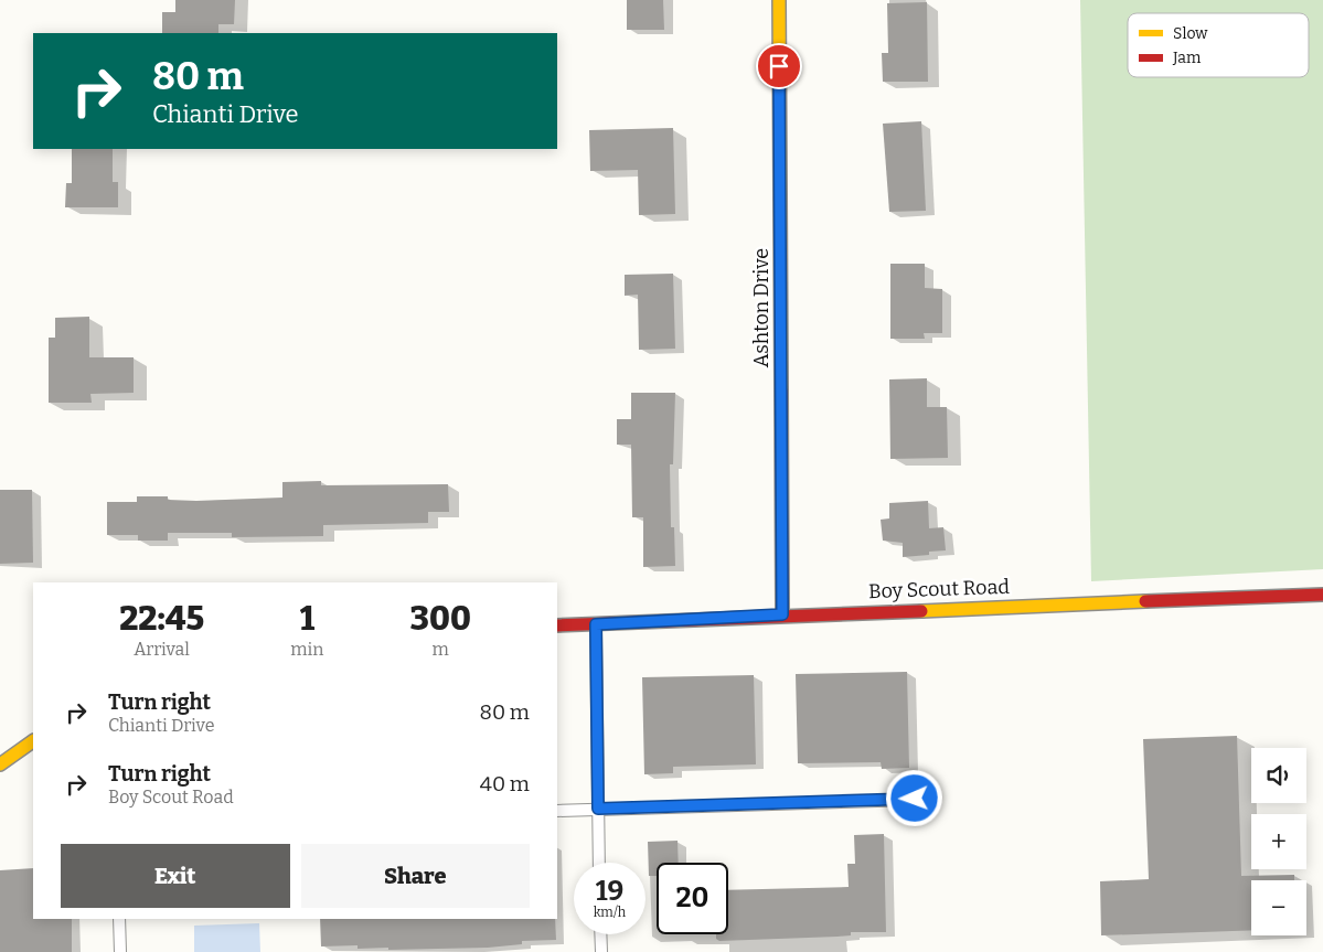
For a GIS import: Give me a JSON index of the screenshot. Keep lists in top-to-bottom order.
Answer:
{
  "streets": {
    "street": ["Ashton Drive", "Boy Scout Road"]
  },
  "crossings": [
    ["Ashton Drive", "Boy Scout Road"]
  ],
  "legend": ["Slow", "Jam"],
  "page": {
    "turn": ["80 m", "Chianti Drive"],
    "eta": [
      "22:45",
      "Arrival",
      "1",
      "min",
      "300",
      "m"
    ],
    "list": [
      {
        "name": "Turn right",
        "note": "Chianti Drive",
        "value": "80 m"
      },
      {
        "name": "Turn right",
        "note": "Boy Scout Road",
        "value": "40 m"
      }
    ],
    "map_buttons": ["+", "−"],
    "buttons": ["Exit", "Share"],
    "speed": "19 km/h",
    "limit": "20"
  }
}
